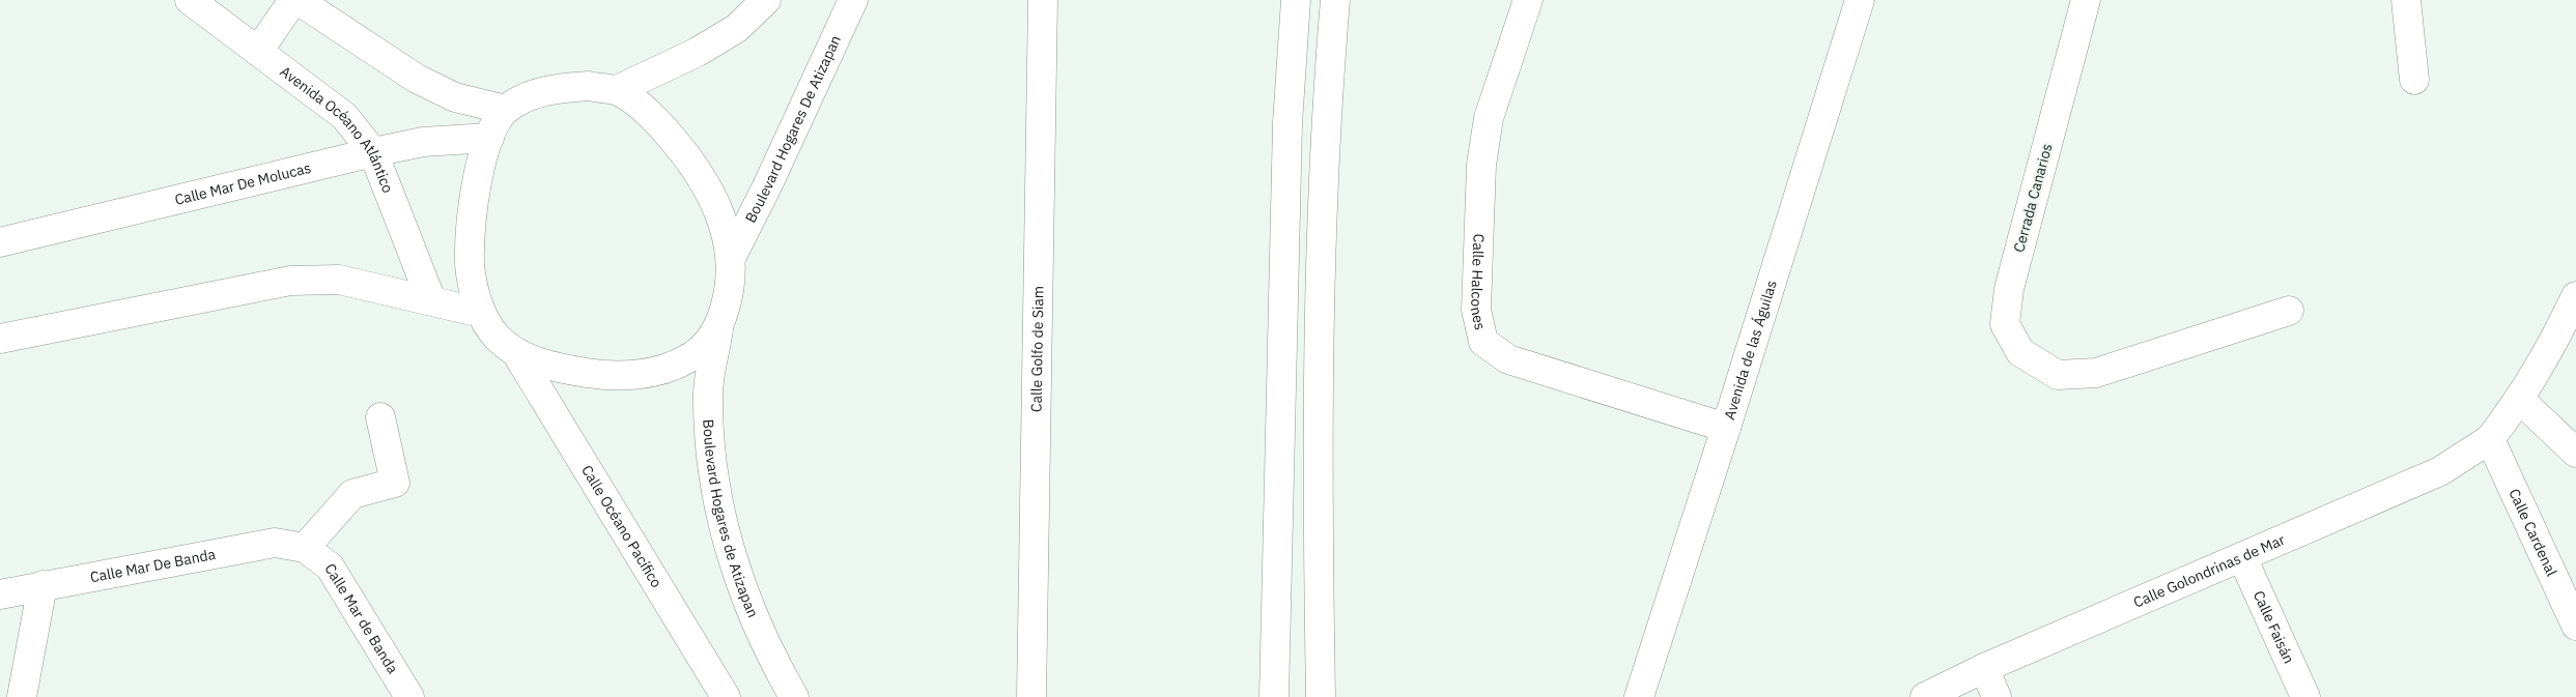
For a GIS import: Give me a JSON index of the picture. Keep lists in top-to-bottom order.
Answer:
{
  "streets": {
    "street": [
      "Boulevard Hogares De Atizapan",
      "Avenida Océano Atlántico",
      "Calle Mar De Molucas",
      "Cerrada Canarios",
      "Calle Halcones",
      "Calle Golfo de Siam",
      "Avenida de las Águilas",
      "Boulevard Hogares de Atizapan",
      "Calle Océano Pacífico",
      "Calle Cardenal",
      "Calle Mar De Banda",
      "Calle Golondrinas de Mar",
      "Calle Mar de Banda",
      "Calle Faisán"
    ]
  },
  "crossings": [
    ["Boulevard Hogares De Atizapan", "Boulevard Hogares de Atizapan"],
    ["Avenida Océano Atlántico", "Calle Mar De Molucas"],
    ["Calle Halcones", "Avenida de las Águilas"],
    ["Calle Cardenal", "Calle Golondrinas de Mar"],
    ["Calle Mar De Banda", "Calle Mar de Banda"],
    ["Calle Golondrinas de Mar", "Calle Faisán"]
  ]
}
